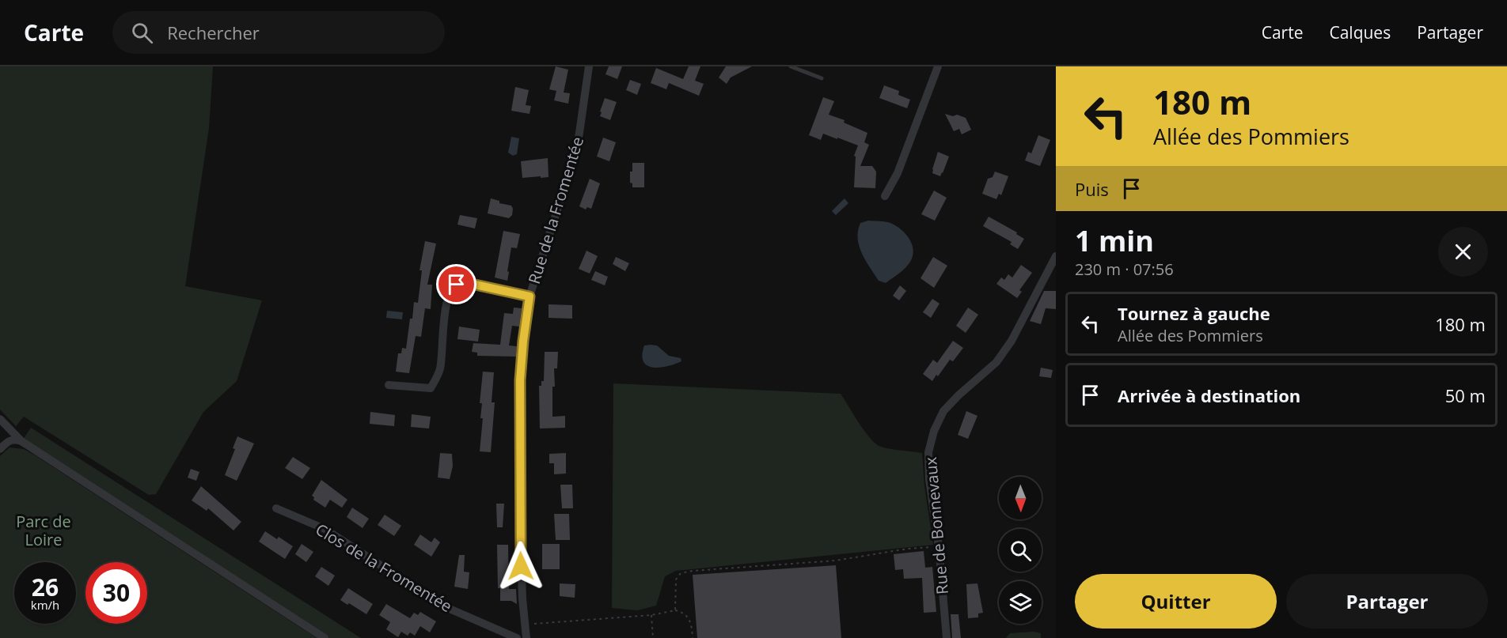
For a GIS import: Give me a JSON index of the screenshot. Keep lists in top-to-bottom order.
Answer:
{
  "streets": {
    "street": ["Rue de la Fromentée", "Rue de Bonnevaux", "Clos de la Fromentée"]
  },
  "parks": ["Parc de Loire"],
  "north": "bottom",
  "page": {
    "header": "Carte",
    "search": "Rechercher",
    "nav": ["Carte", "Calques", "Partager"],
    "turn": ["180 m", "Allée des Pommiers"],
    "then": "Puis",
    "heading": ["1 min", "230 m · 07:56"],
    "list": [
      {
        "name": "Tournez à gauche",
        "note": "Allée des Pommiers",
        "value": "180 m"
      },
      {
        "name": "Arrivée à destination",
        "value": "50 m"
      }
    ],
    "speed": "26 km/h",
    "limit": "30",
    "buttons": ["Quitter", "Partager"]
  }
}
